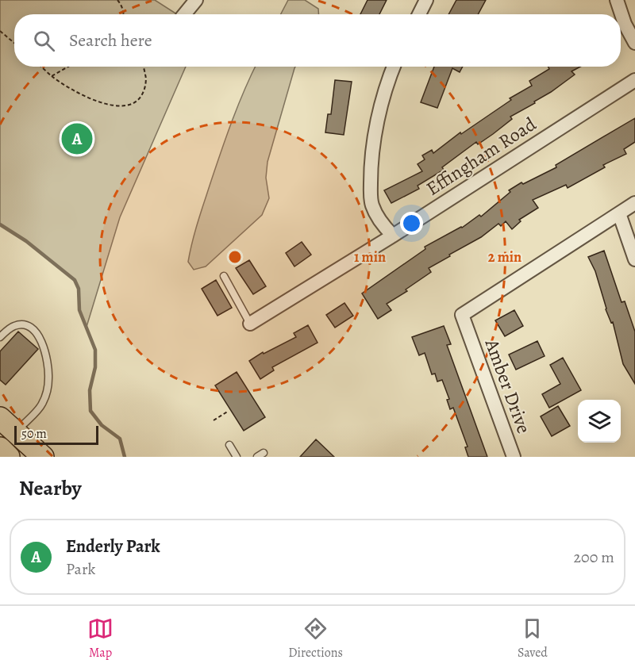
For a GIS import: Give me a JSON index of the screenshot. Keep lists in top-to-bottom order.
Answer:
{
  "streets": {
    "street": ["Effingham Road", "Amber Drive"]
  },
  "scale_bar": "50 m",
  "page": {
    "search": "Search here",
    "pins": "A",
    "scale": "50 m",
    "heading": "Nearby",
    "list": [
      {
        "mark": "A",
        "name": "Enderly Park",
        "note": "Park",
        "value": "200 m"
      }
    ],
    "nav": ["Map", "Directions", "Saved"]
  },
  "rings": ["1 min", "2 min"]
}
